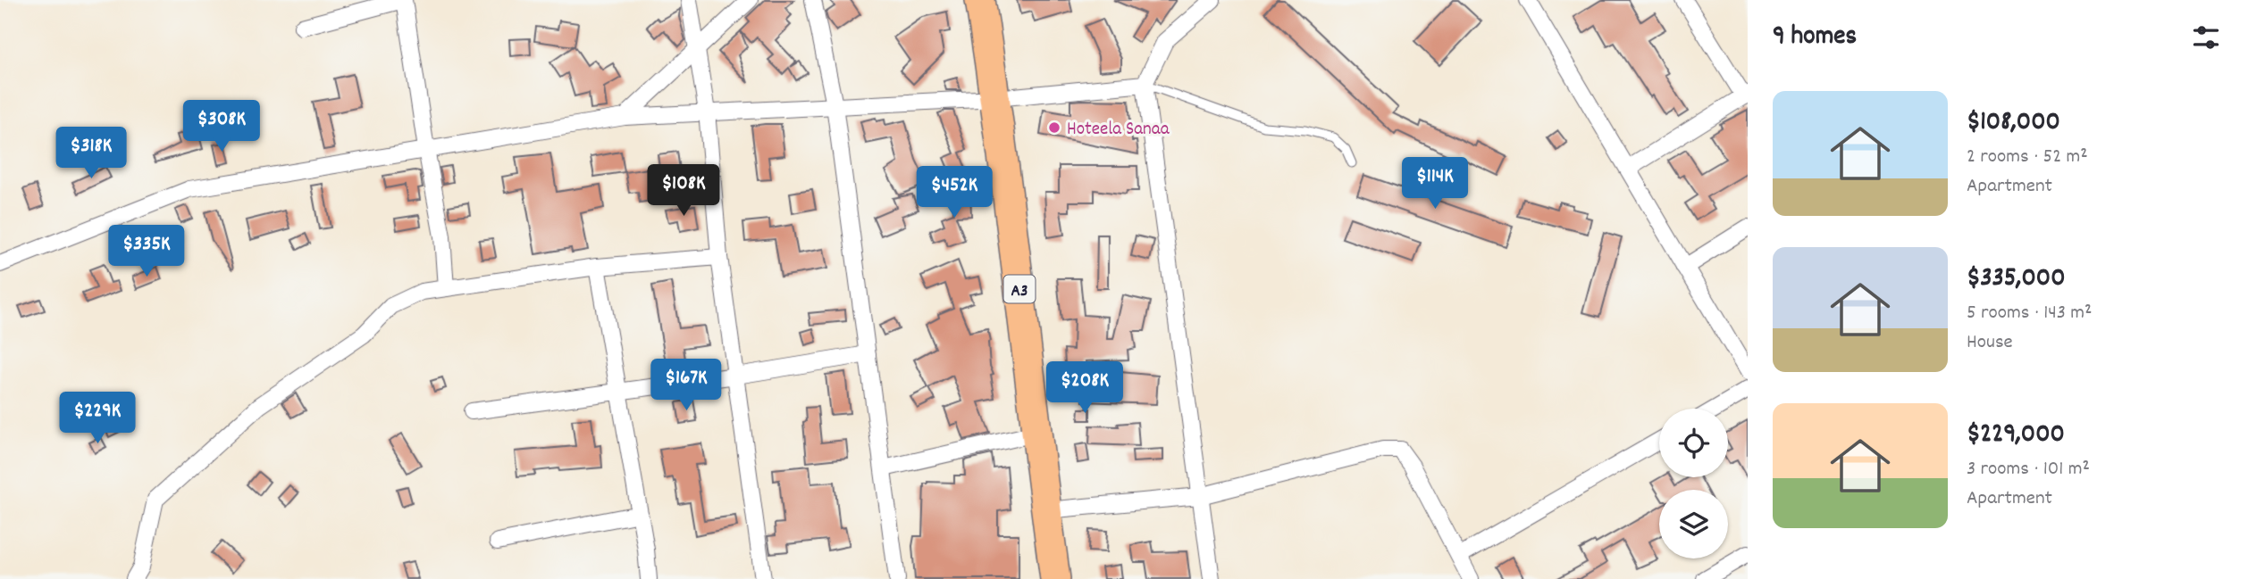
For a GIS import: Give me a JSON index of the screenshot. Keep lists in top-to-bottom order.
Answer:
{
  "streets": {
    "highway": ["A3"]
  },
  "places": ["Hoteela Sanaa"],
  "page": {
    "heading": "9 homes",
    "list": [
      {
        "name": "$108,000",
        "note": "2 rooms · 52 m² · Apartment"
      },
      {
        "name": "$335,000",
        "note": "5 rooms · 143 m² · House"
      },
      {
        "name": "$229,000",
        "note": "3 rooms · 101 m² · Apartment"
      }
    ],
    "price": [
      "$308K",
      "$318K",
      "$114K",
      "$108K",
      "$452K",
      "$335K",
      "$167K",
      "$208K",
      "$229K"
    ]
  }
}
